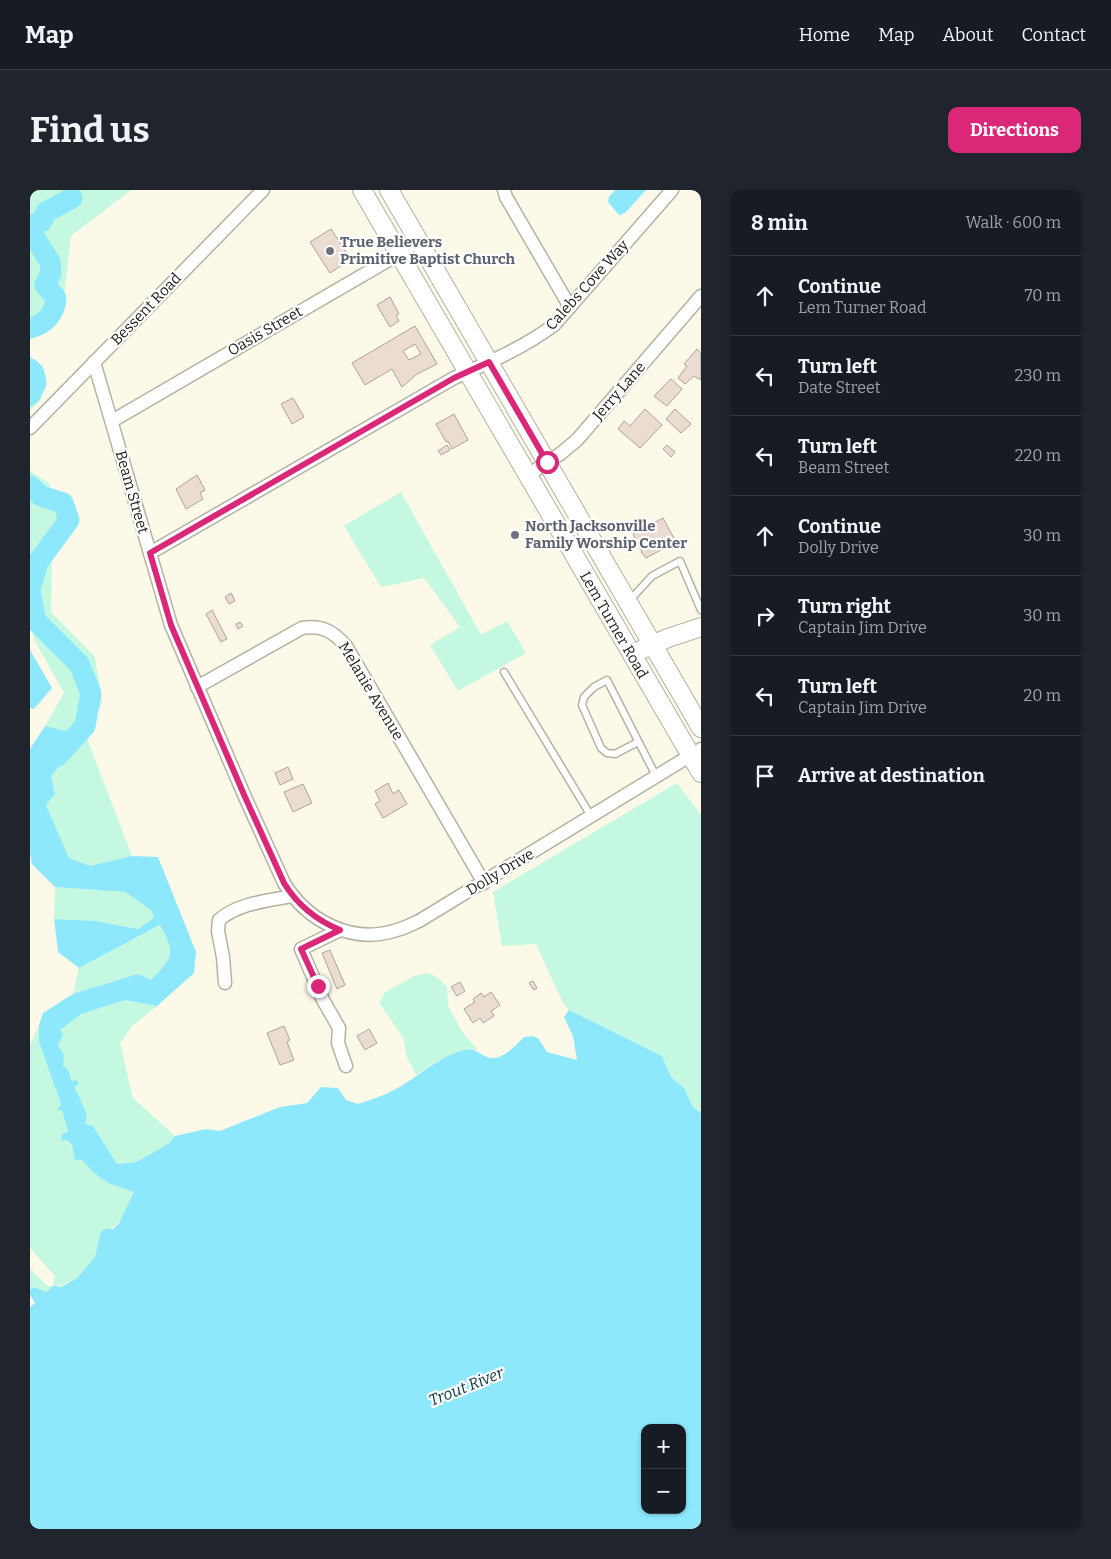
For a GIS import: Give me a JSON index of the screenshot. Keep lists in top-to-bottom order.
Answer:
{
  "streets": {
    "main road": ["Lem Turner Road"],
    "street": [
      "Calebs Cove Way",
      "Bessent Road",
      "Oasis Street",
      "Jerry Lane",
      "Beam Street",
      "Melanie Avenue",
      "Dolly Drive"
    ]
  },
  "crossings": [
    ["Calebs Cove Way", "Beam Street"],
    ["Calebs Cove Way", "Lem Turner Road"],
    ["Bessent Road", "Beam Street"],
    ["Oasis Street", "Beam Street"],
    ["Oasis Street", "Lem Turner Road"],
    ["Jerry Lane", "Lem Turner Road"],
    ["Beam Street", "Melanie Avenue"],
    ["Beam Street", "Dolly Drive"],
    ["Lem Turner Road", "Dolly Drive"],
    ["Melanie Avenue", "Dolly Drive"]
  ],
  "water": ["Trout River"],
  "places": ["True Believers Primitive Baptist Church", "North Jacksonville Family Worship Center"],
  "page": {
    "header": "Map",
    "nav": [
      "Home",
      "Map",
      "About",
      "Contact"
    ],
    "buttons": "Directions",
    "title": "Find us",
    "heading": ["8 min", "Walk · 600 m"],
    "list": [
      ["Continue", "Lem Turner Road", "70 m"],
      ["Turn left", "Date Street", "230 m"],
      ["Turn left", "Beam Street", "220 m"],
      ["Continue", "Dolly Drive", "30 m"],
      ["Turn right", "Captain Jim Drive", "30 m"],
      ["Turn left", "Captain Jim Drive", "20 m"],
      "Arrive at destination"
    ],
    "map_buttons": ["+", "−"]
  }
}
